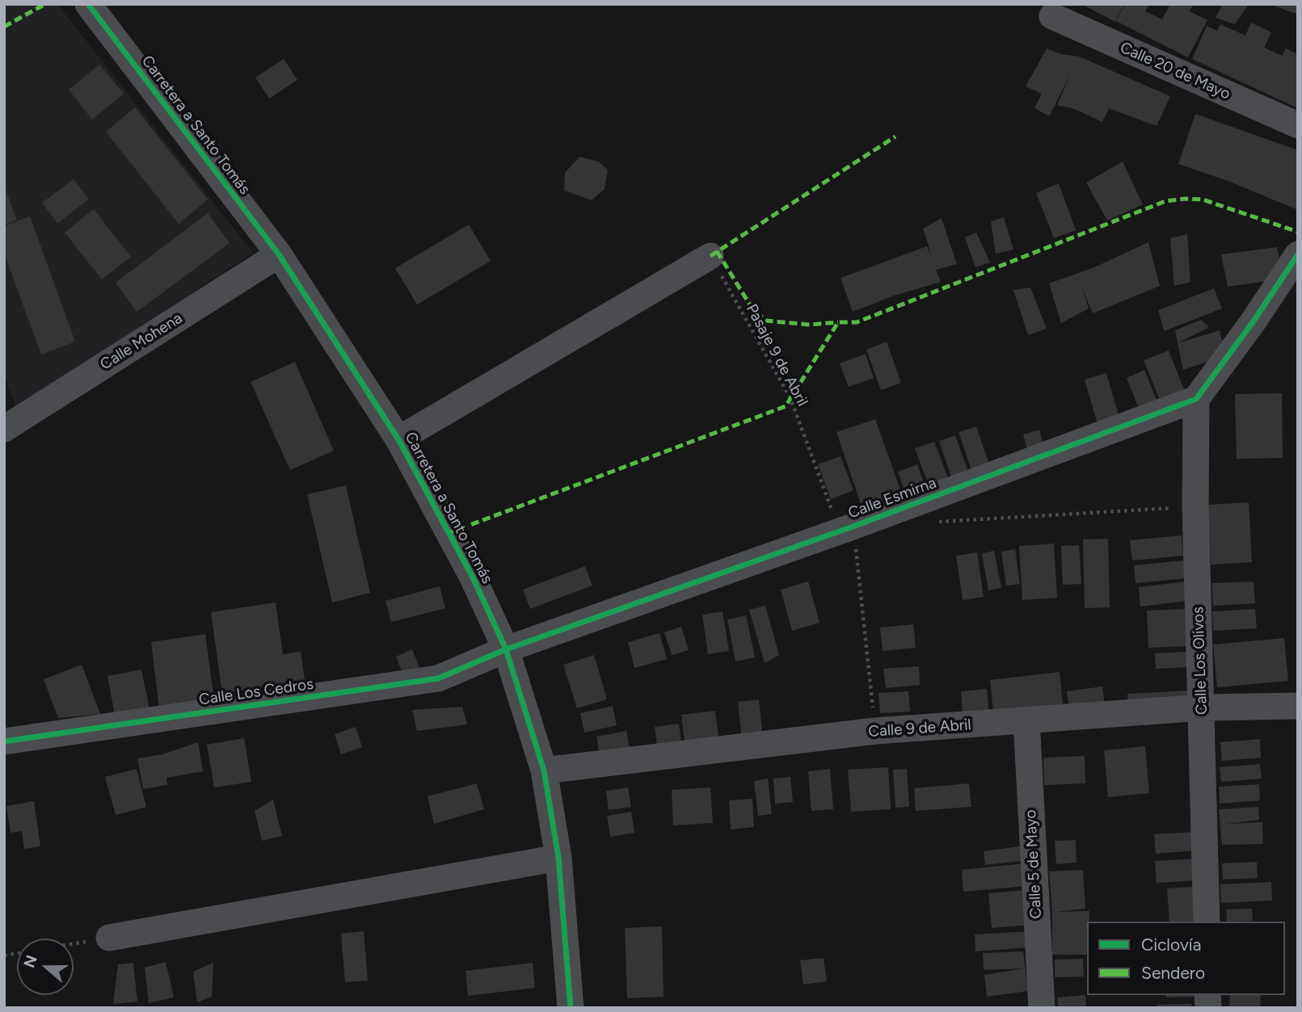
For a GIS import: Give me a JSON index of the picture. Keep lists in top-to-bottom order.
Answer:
{
  "streets": {
    "street": [
      "Calle 20 de Mayo",
      "Carretera a Santo Tomás",
      "Calle Mohena",
      "Calle Esmirna",
      "Calle Los Olivos",
      "Calle Los Cedros",
      "Calle 9 de Abril",
      "Calle 5 de Mayo"
    ],
    "path": ["Pasaje 9 de Abril"]
  },
  "crossings": [
    ["Carretera a Santo Tomás", "Calle Mohena"],
    ["Carretera a Santo Tomás", "Calle Esmirna"],
    ["Carretera a Santo Tomás", "Calle Los Cedros"],
    ["Carretera a Santo Tomás", "Calle 9 de Abril"],
    ["Pasaje 9 de Abril", "Calle Esmirna"],
    ["Pasaje 9 de Abril", "Calle 9 de Abril"],
    ["Calle Esmirna", "Calle Los Olivos"],
    ["Calle Esmirna", "Calle Los Cedros"],
    ["Calle Los Olivos", "Calle 9 de Abril"],
    ["Calle 9 de Abril", "Calle 5 de Mayo"]
  ],
  "legend": ["Ciclovía", "Sendero"],
  "north": "left"
}
